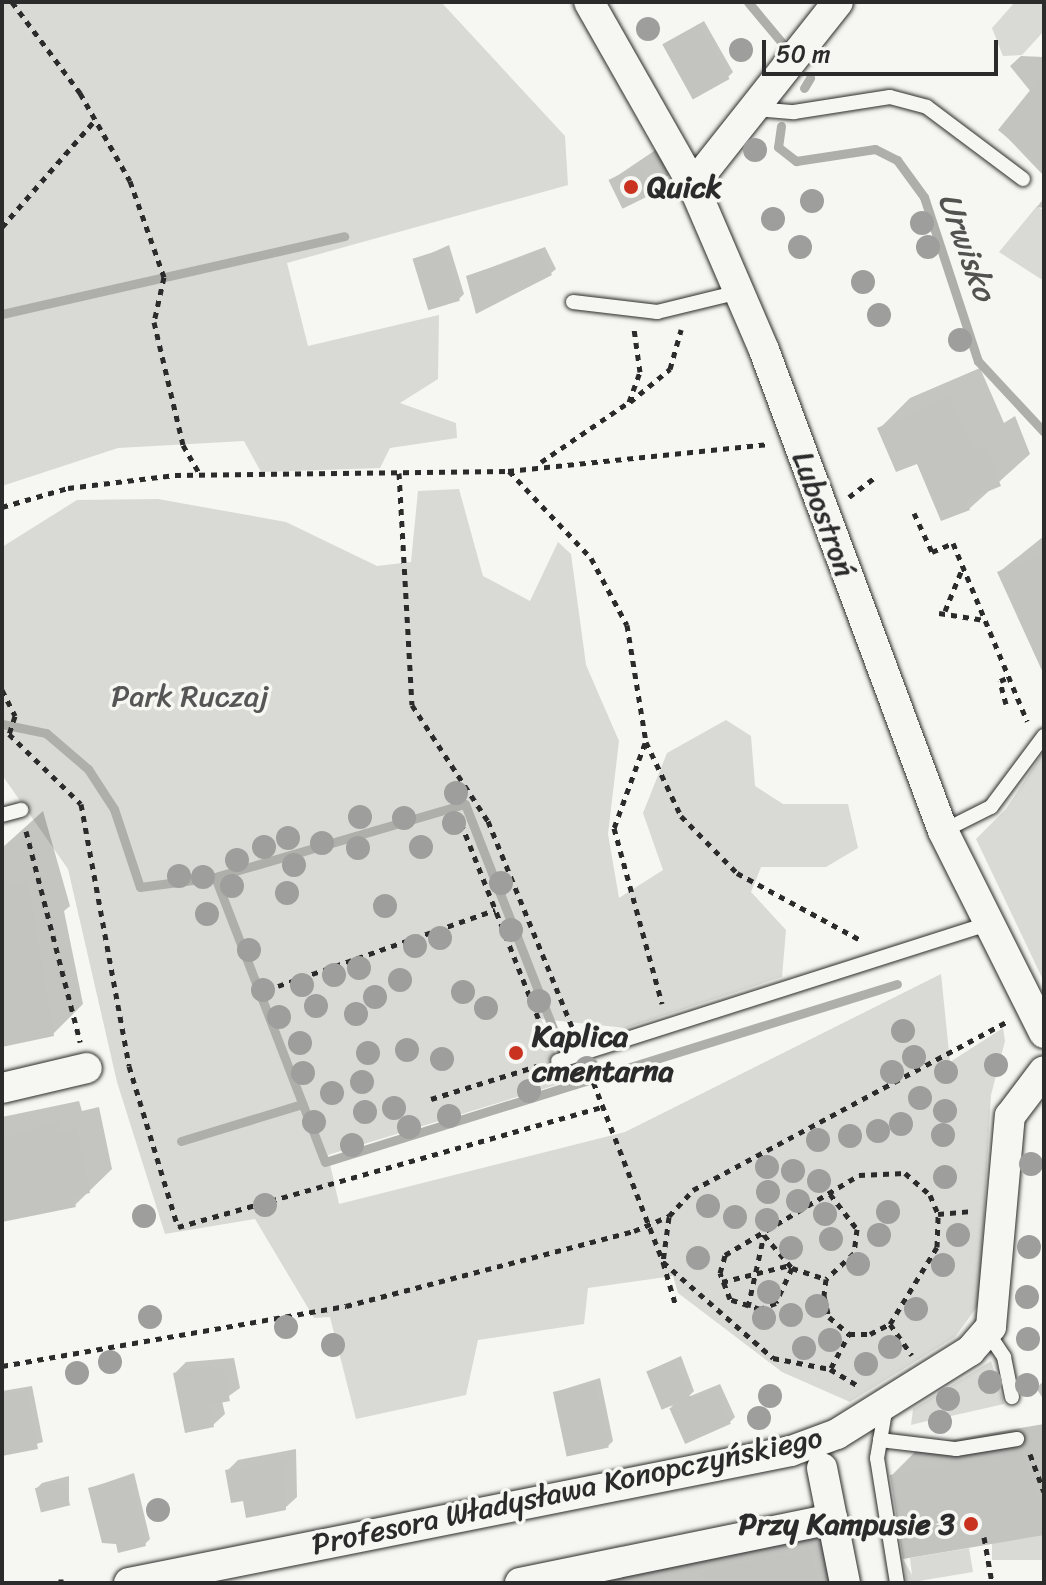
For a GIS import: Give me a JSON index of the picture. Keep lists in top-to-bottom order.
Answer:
{
  "streets": {
    "street": ["Lubostroń", "Profesora Władysława Konopczyńskiego"]
  },
  "water": ["Urwisko"],
  "parks": ["Park Ruczaj"],
  "places": ["Quick", "Kaplica cmentarna", "Przy Kampusie 3"],
  "scale_bar": "50 m"
}
